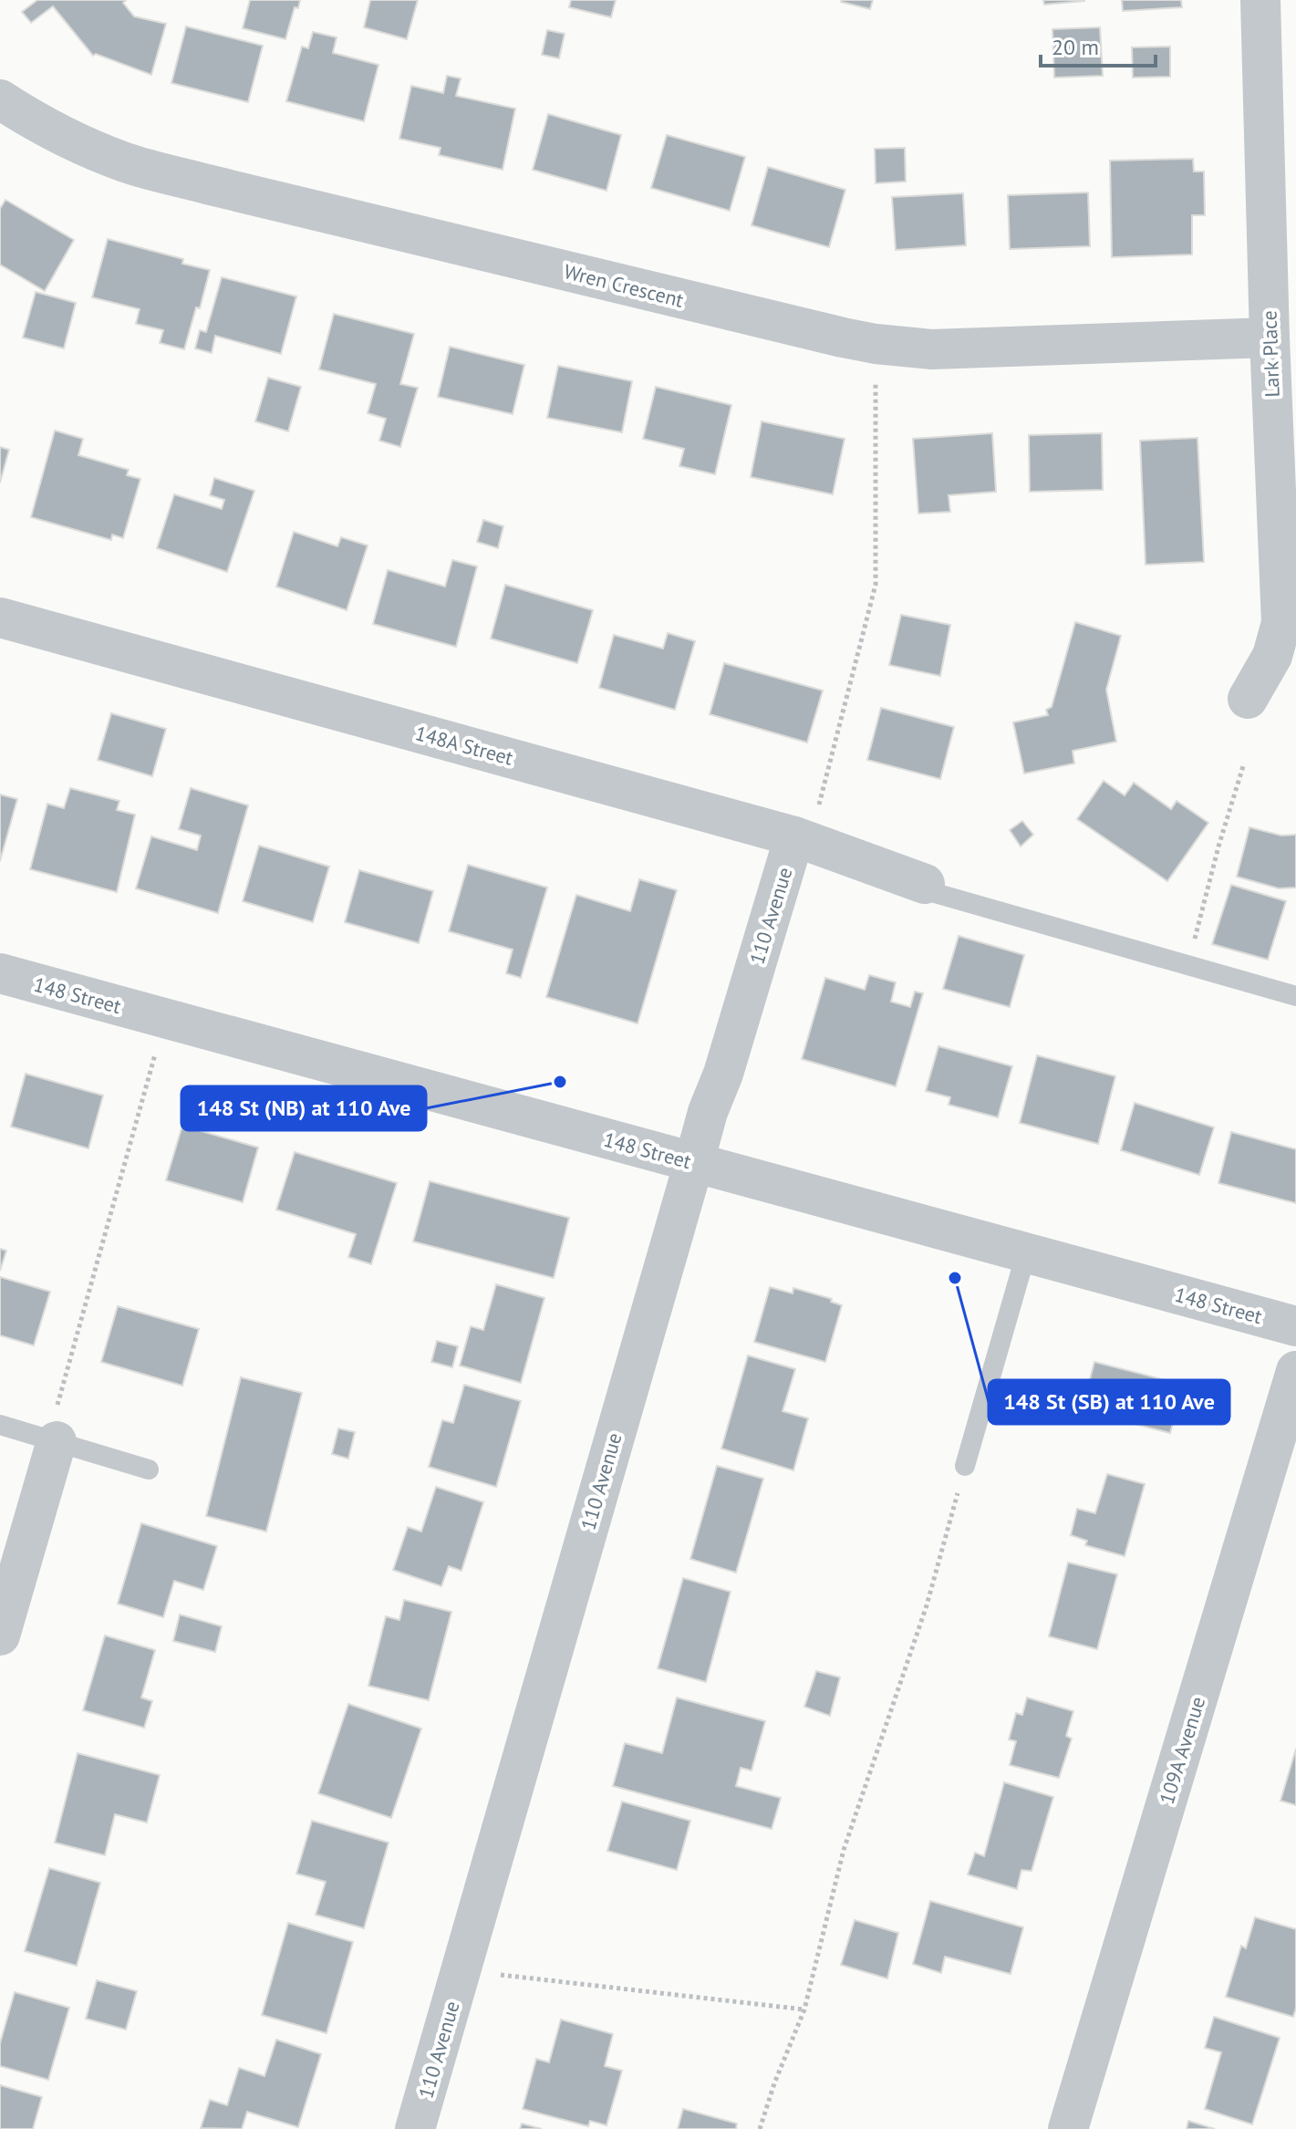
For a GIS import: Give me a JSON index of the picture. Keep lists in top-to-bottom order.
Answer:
{
  "streets": {
    "street": [
      "Wren Crescent",
      "Lark Place",
      "148A Street",
      "110 Avenue",
      "148 Street",
      "109A Avenue"
    ]
  },
  "crossings": [
    ["Wren Crescent", "Lark Place"],
    ["148A Street", "110 Avenue"],
    ["110 Avenue", "148 Street"]
  ],
  "places": ["148 St (NB) at 110 Ave", "148 St (SB) at 110 Ave"],
  "scale_bar": "20 m"
}
